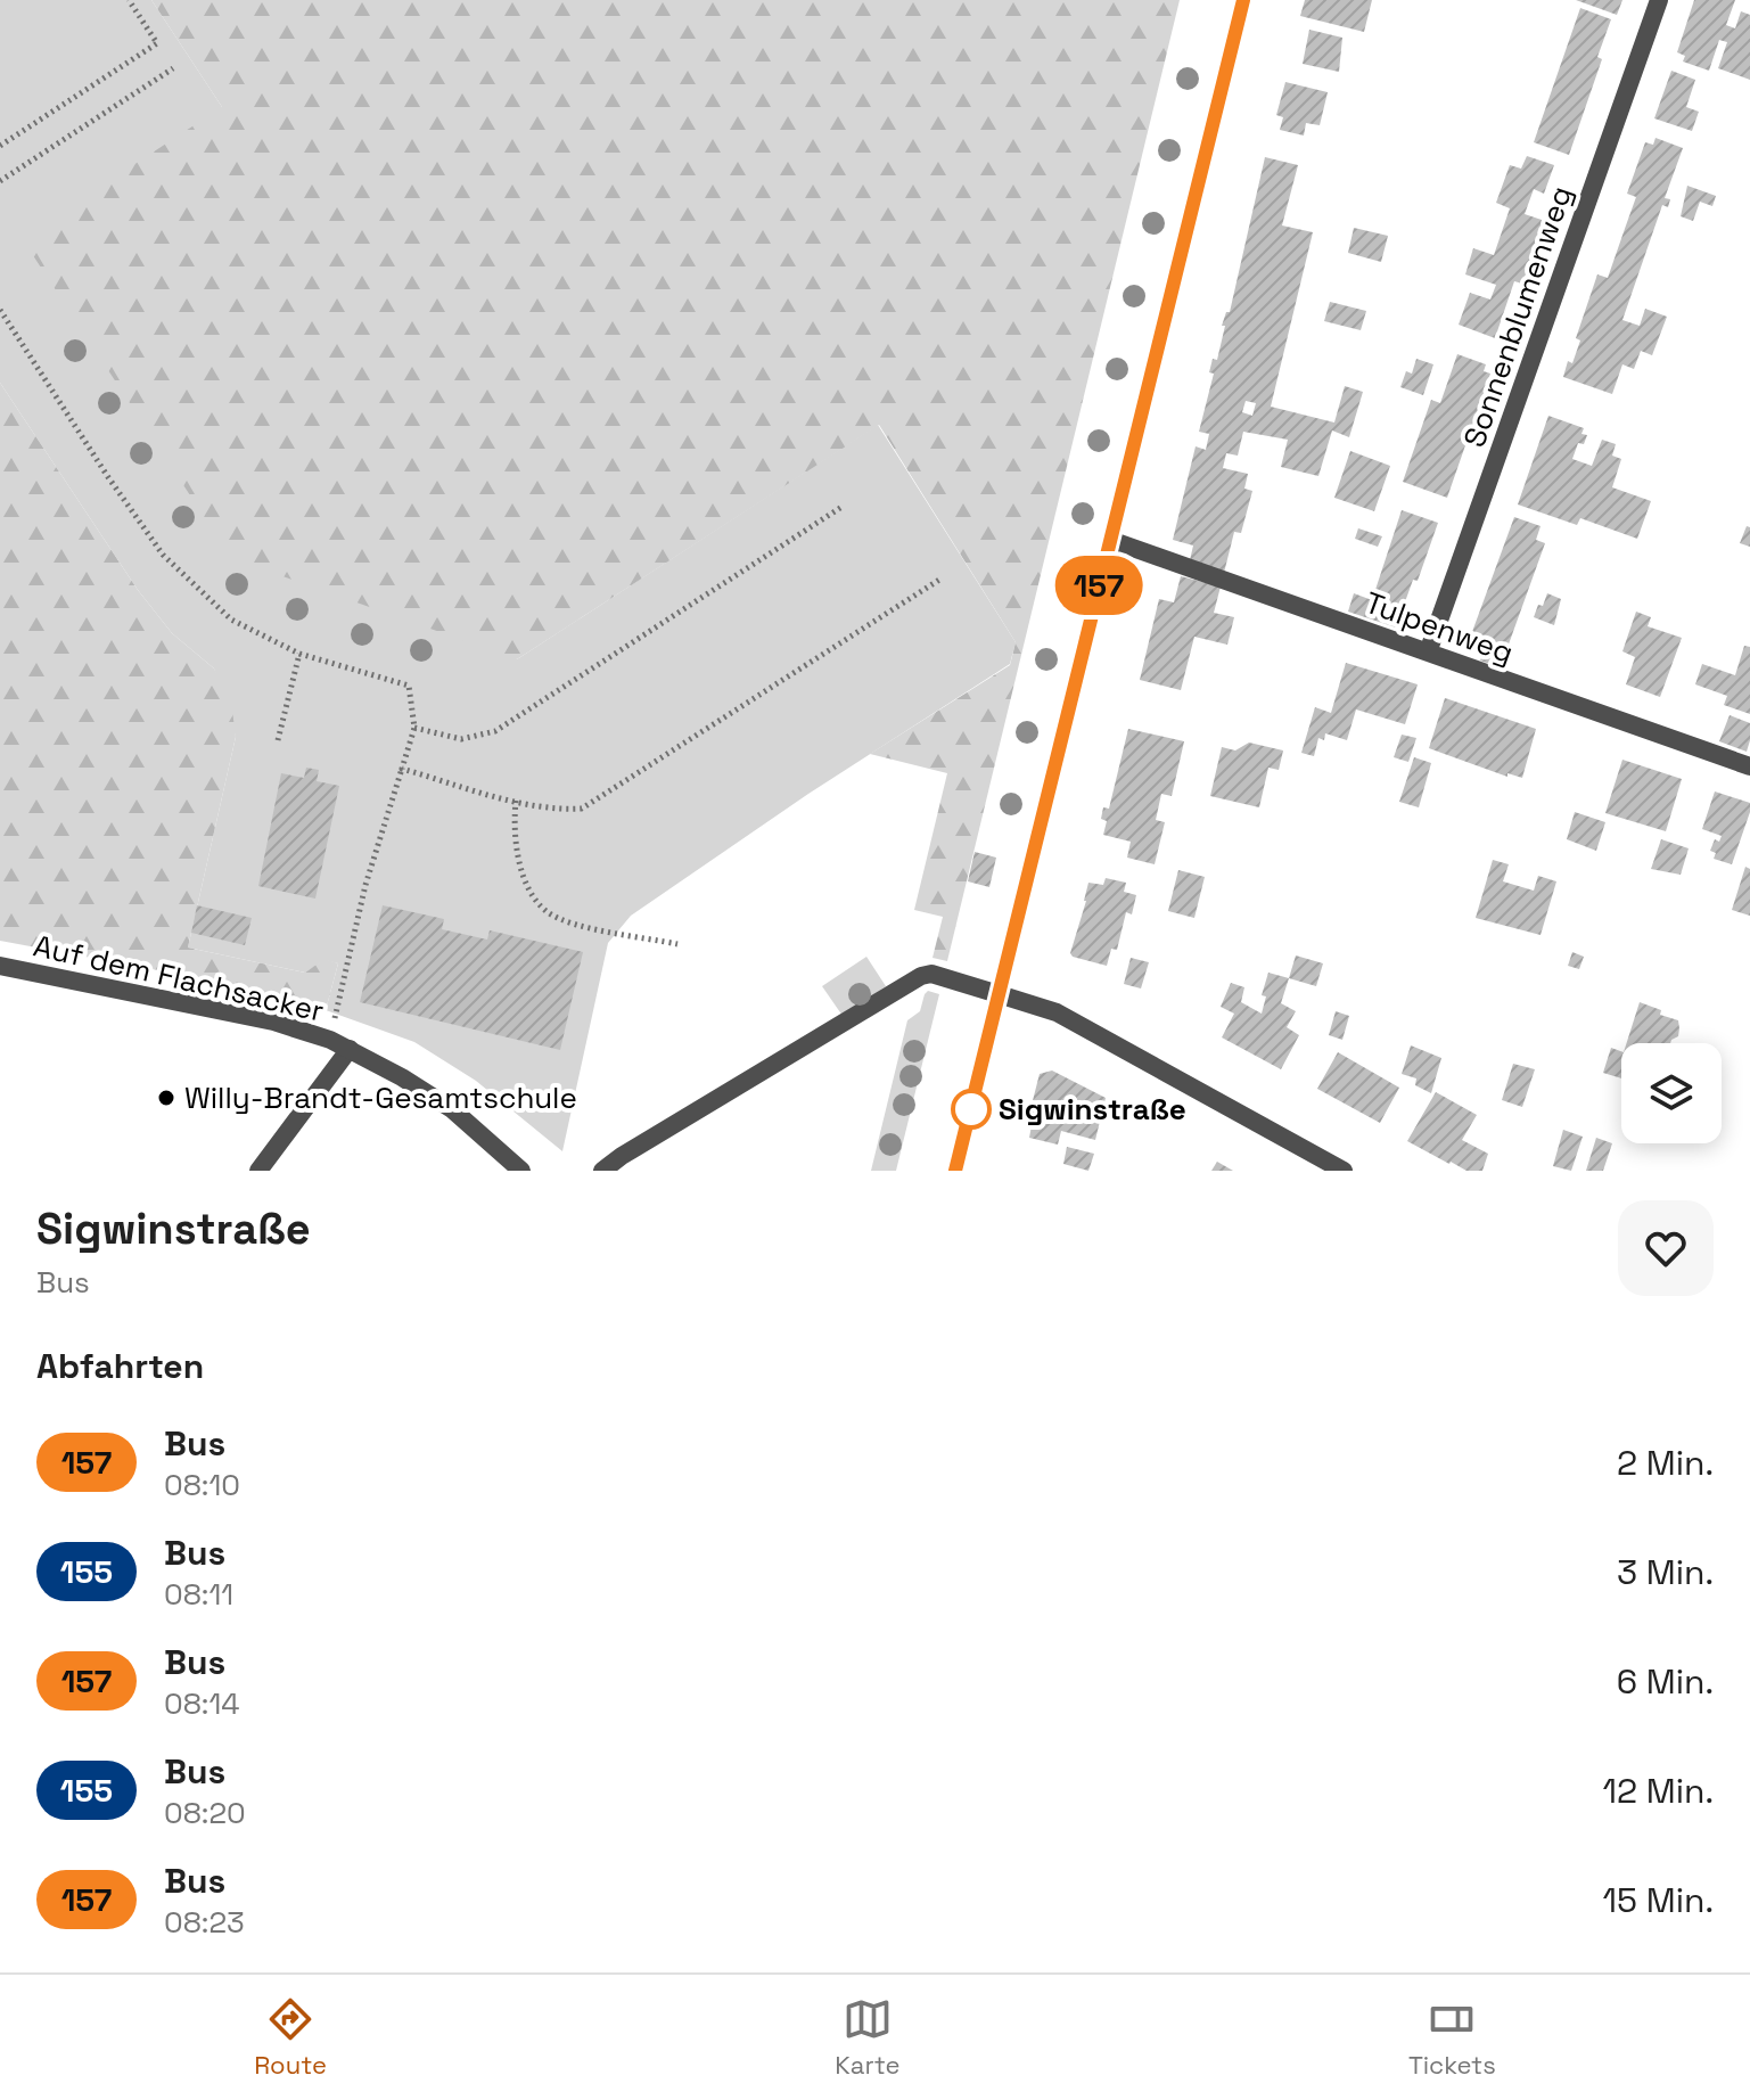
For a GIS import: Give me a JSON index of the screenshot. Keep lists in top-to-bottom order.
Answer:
{
  "streets": {
    "street": ["Sonnenblumenweg", "Tulpenweg", "Auf dem Flachsacker"]
  },
  "crossings": [
    ["Sonnenblumenweg", "Tulpenweg"]
  ],
  "places": ["Willy-Brandt-Gesamtschule", "Sigwinstraße"],
  "lines": ["bus line 157"],
  "page": {
    "on_map": "157",
    "heading": [
      ["Sigwinstraße", "Bus"],
      "Abfahrten"
    ],
    "list": [
      {
        "mark": "157",
        "name": "Bus",
        "note": "08:10",
        "value": "2 Min."
      },
      {
        "mark": "155",
        "name": "Bus",
        "note": "08:11",
        "value": "3 Min."
      },
      {
        "mark": "157",
        "name": "Bus",
        "note": "08:14",
        "value": "6 Min."
      },
      {
        "mark": "155",
        "name": "Bus",
        "note": "08:20",
        "value": "12 Min."
      },
      {
        "mark": "157",
        "name": "Bus",
        "note": "08:23",
        "value": "15 Min."
      }
    ],
    "tabs": ["Route", "Karte", "Tickets"]
  }
}
